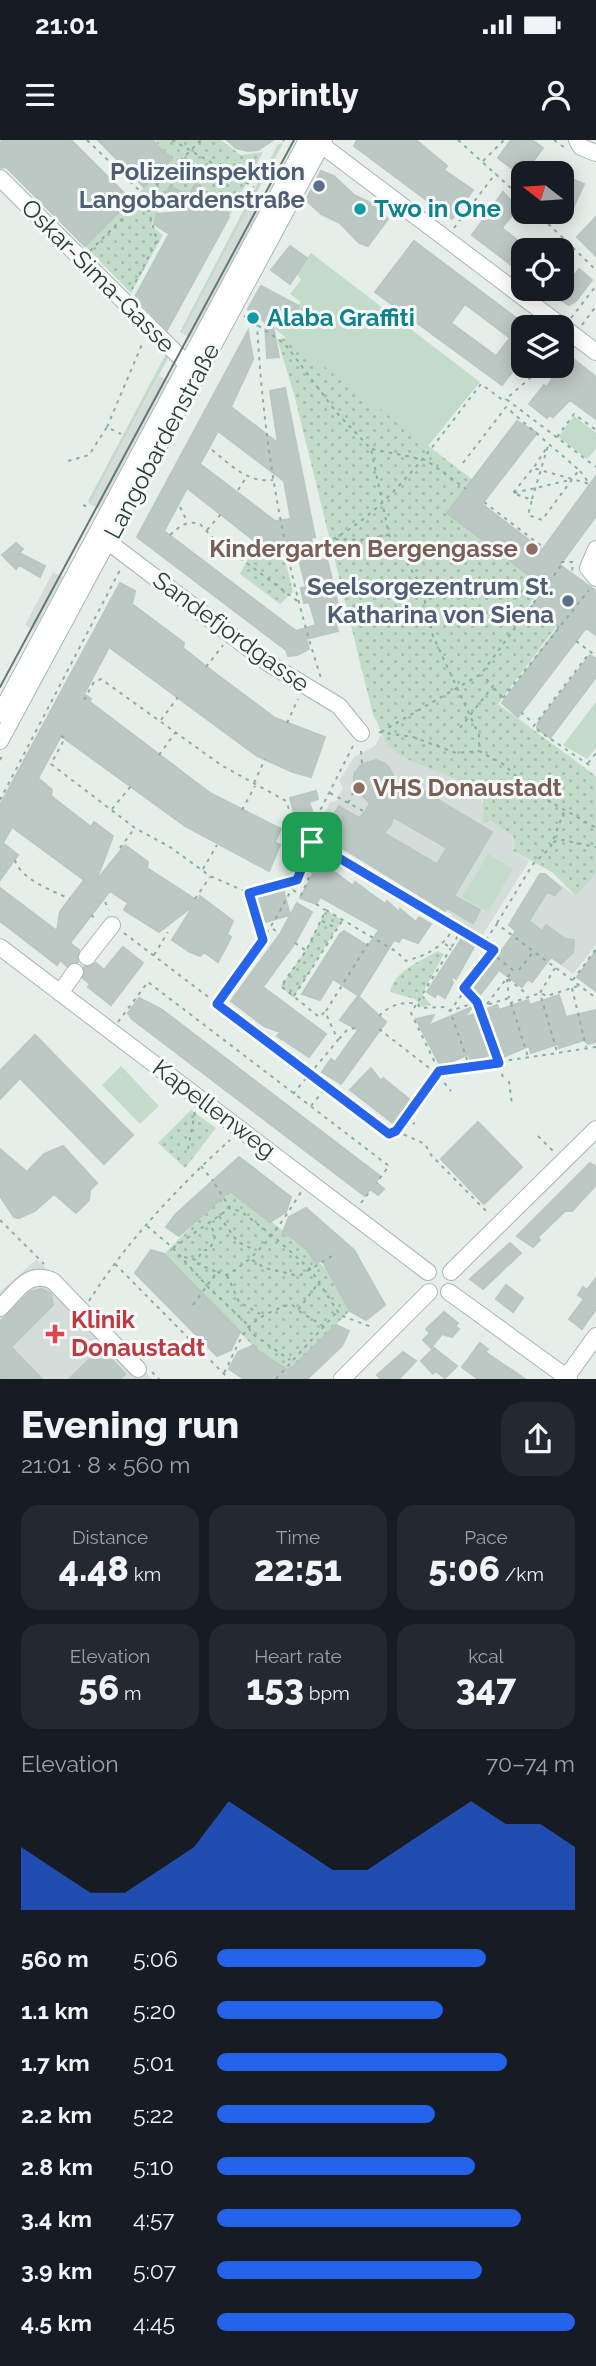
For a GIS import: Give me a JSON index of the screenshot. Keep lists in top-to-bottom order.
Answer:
{
  "streets": {
    "street": [
      "Oskar-Sima-Gasse",
      "Langobardenstraße",
      "Sandefjordgasse",
      "Kapellenweg"
    ]
  },
  "crossings": [
    ["Oskar-Sima-Gasse", "Langobardenstraße"],
    ["Langobardenstraße", "Sandefjordgasse"]
  ],
  "places": {
    "other": [
      "Polizeiinspektion Langobardenstraße",
      "Two in One",
      "Alaba Graffiti",
      "Kindergarten Bergengasse",
      "Seelsorgezentrum St. Katharina von Siena",
      "VHS Donaustadt"
    ],
    "health": ["Klinik Donaustadt"]
  },
  "north": "left",
  "page": {
    "status": "21:01",
    "header": "Sprintly",
    "heading": ["Evening run", "21:01 · 8 × 560 m"],
    "stats": [
      ["Distance", "4.48 km"],
      ["Time", "22:51"],
      ["Pace", "5:06 /km"],
      ["Elevation", "56 m"],
      ["Heart rate", "153 bpm"],
      ["kcal", "347"]
    ],
    "chart": ["Elevation", "70–74 m"],
    "list": [
      {
        "name": "560 m",
        "note": "5:06"
      },
      {
        "name": "1.1 km",
        "note": "5:20"
      },
      {
        "name": "1.7 km",
        "note": "5:01"
      },
      {
        "name": "2.2 km",
        "note": "5:22"
      },
      {
        "name": "2.8 km",
        "note": "5:10"
      },
      {
        "name": "3.4 km",
        "note": "4:57"
      },
      {
        "name": "3.9 km",
        "note": "5:07"
      },
      {
        "name": "4.5 km",
        "note": "4:45"
      }
    ]
  }
}
